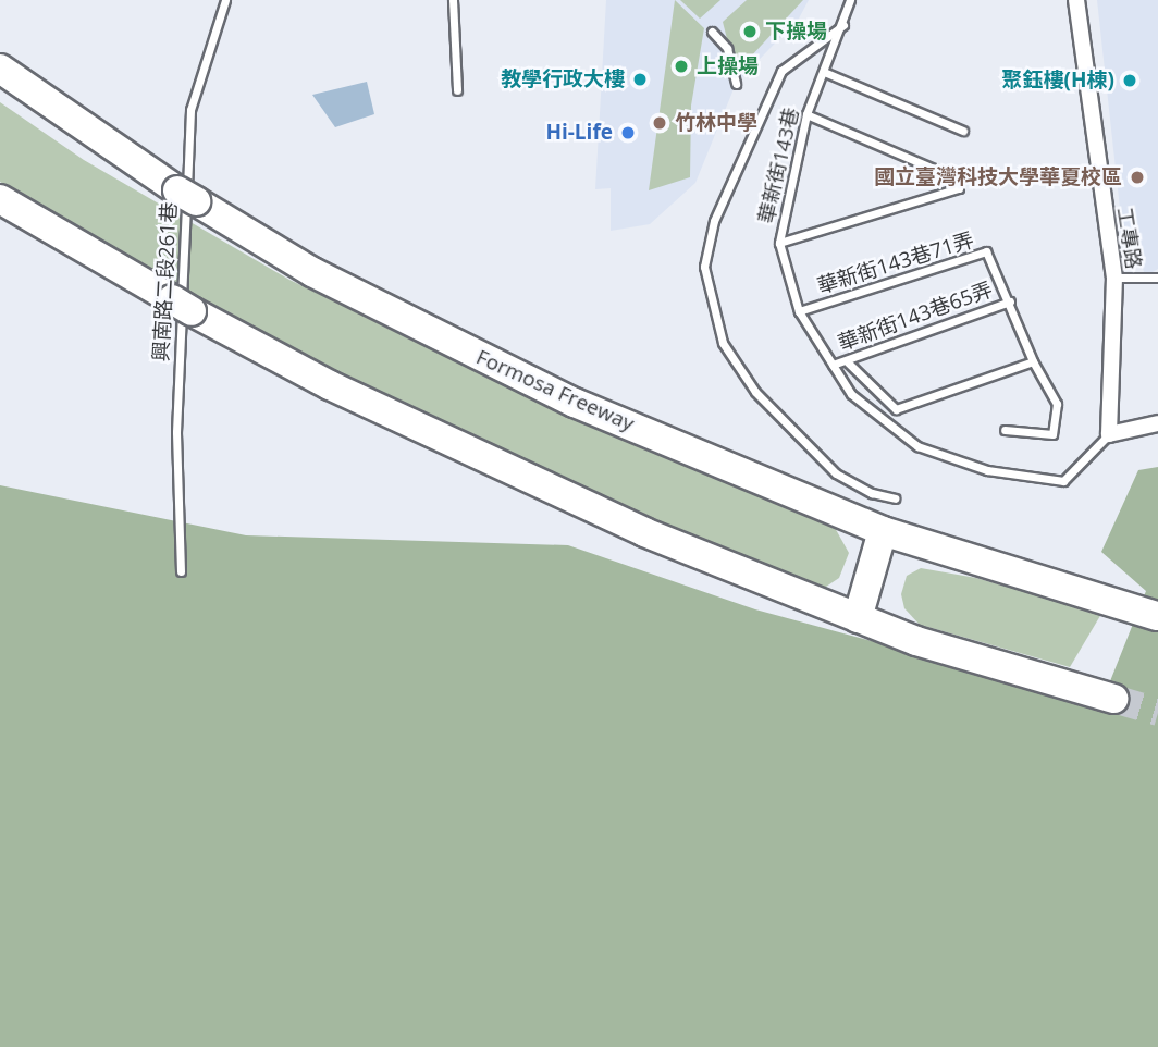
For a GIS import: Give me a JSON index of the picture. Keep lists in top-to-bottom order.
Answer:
{
  "streets": {
    "highway": ["Formosa Freeway"],
    "street": ["工專路"],
    "lane": [
      "華新街143巷",
      "華新街143巷71弄",
      "興南路二段261巷",
      "華新街143巷65弄"
    ]
  },
  "crossings": [
    ["華新街143巷", "工專路"],
    ["華新街143巷", "華新街143巷71弄"],
    ["華新街143巷", "華新街143巷65弄"],
    ["華新街143巷71弄", "華新街143巷65弄"]
  ],
  "places": [
    "下操場",
    "上操場",
    "教學行政大樓",
    "聚鈺樓(H棟)",
    "竹林中學",
    "Hi-Life",
    "國立臺灣科技大學華夏校區"
  ]
}
